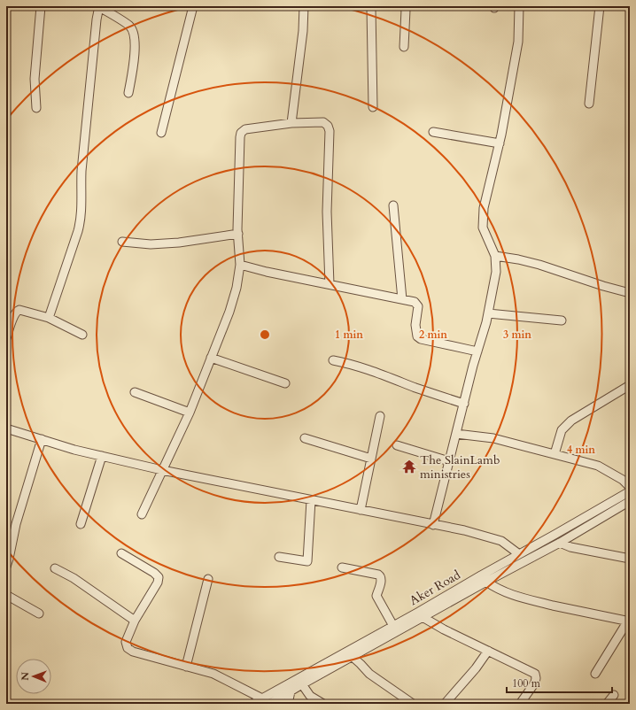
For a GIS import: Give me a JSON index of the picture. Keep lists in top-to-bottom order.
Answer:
{
  "streets": {
    "street": ["Aker Road"]
  },
  "places": {
    "temple": ["The SlainLamb ministries"]
  },
  "scale_bar": "100 m",
  "north": "left",
  "rings": [
    "1 min",
    "2 min",
    "3 min",
    "4 min"
  ]
}
